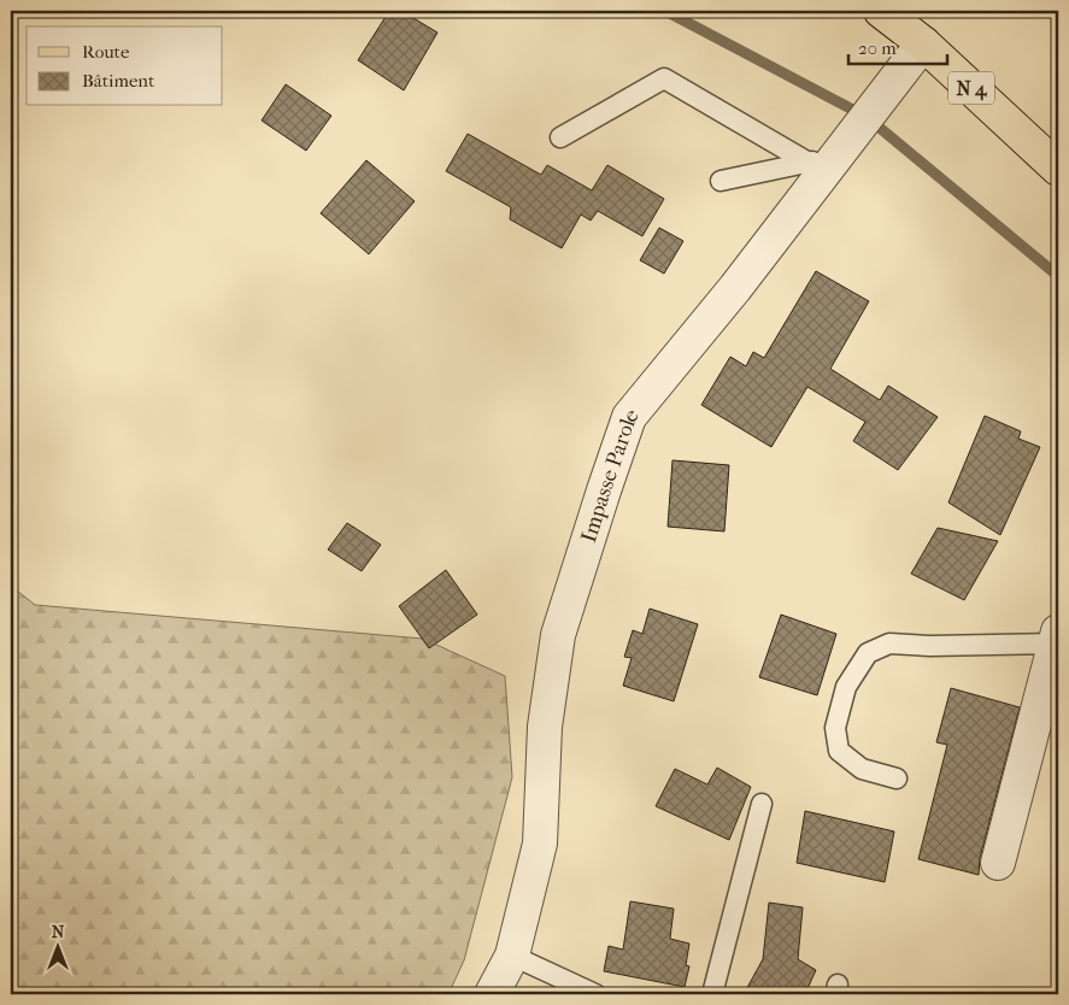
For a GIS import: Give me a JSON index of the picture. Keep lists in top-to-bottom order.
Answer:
{
  "streets": {
    "main road": ["N 4"],
    "street": ["Impasse Parole"]
  },
  "crossings": [
    ["N 4", "Impasse Parole"]
  ],
  "legend": ["Route", "Bâtiment"],
  "scale_bar": "20 m",
  "north": "top"
}
